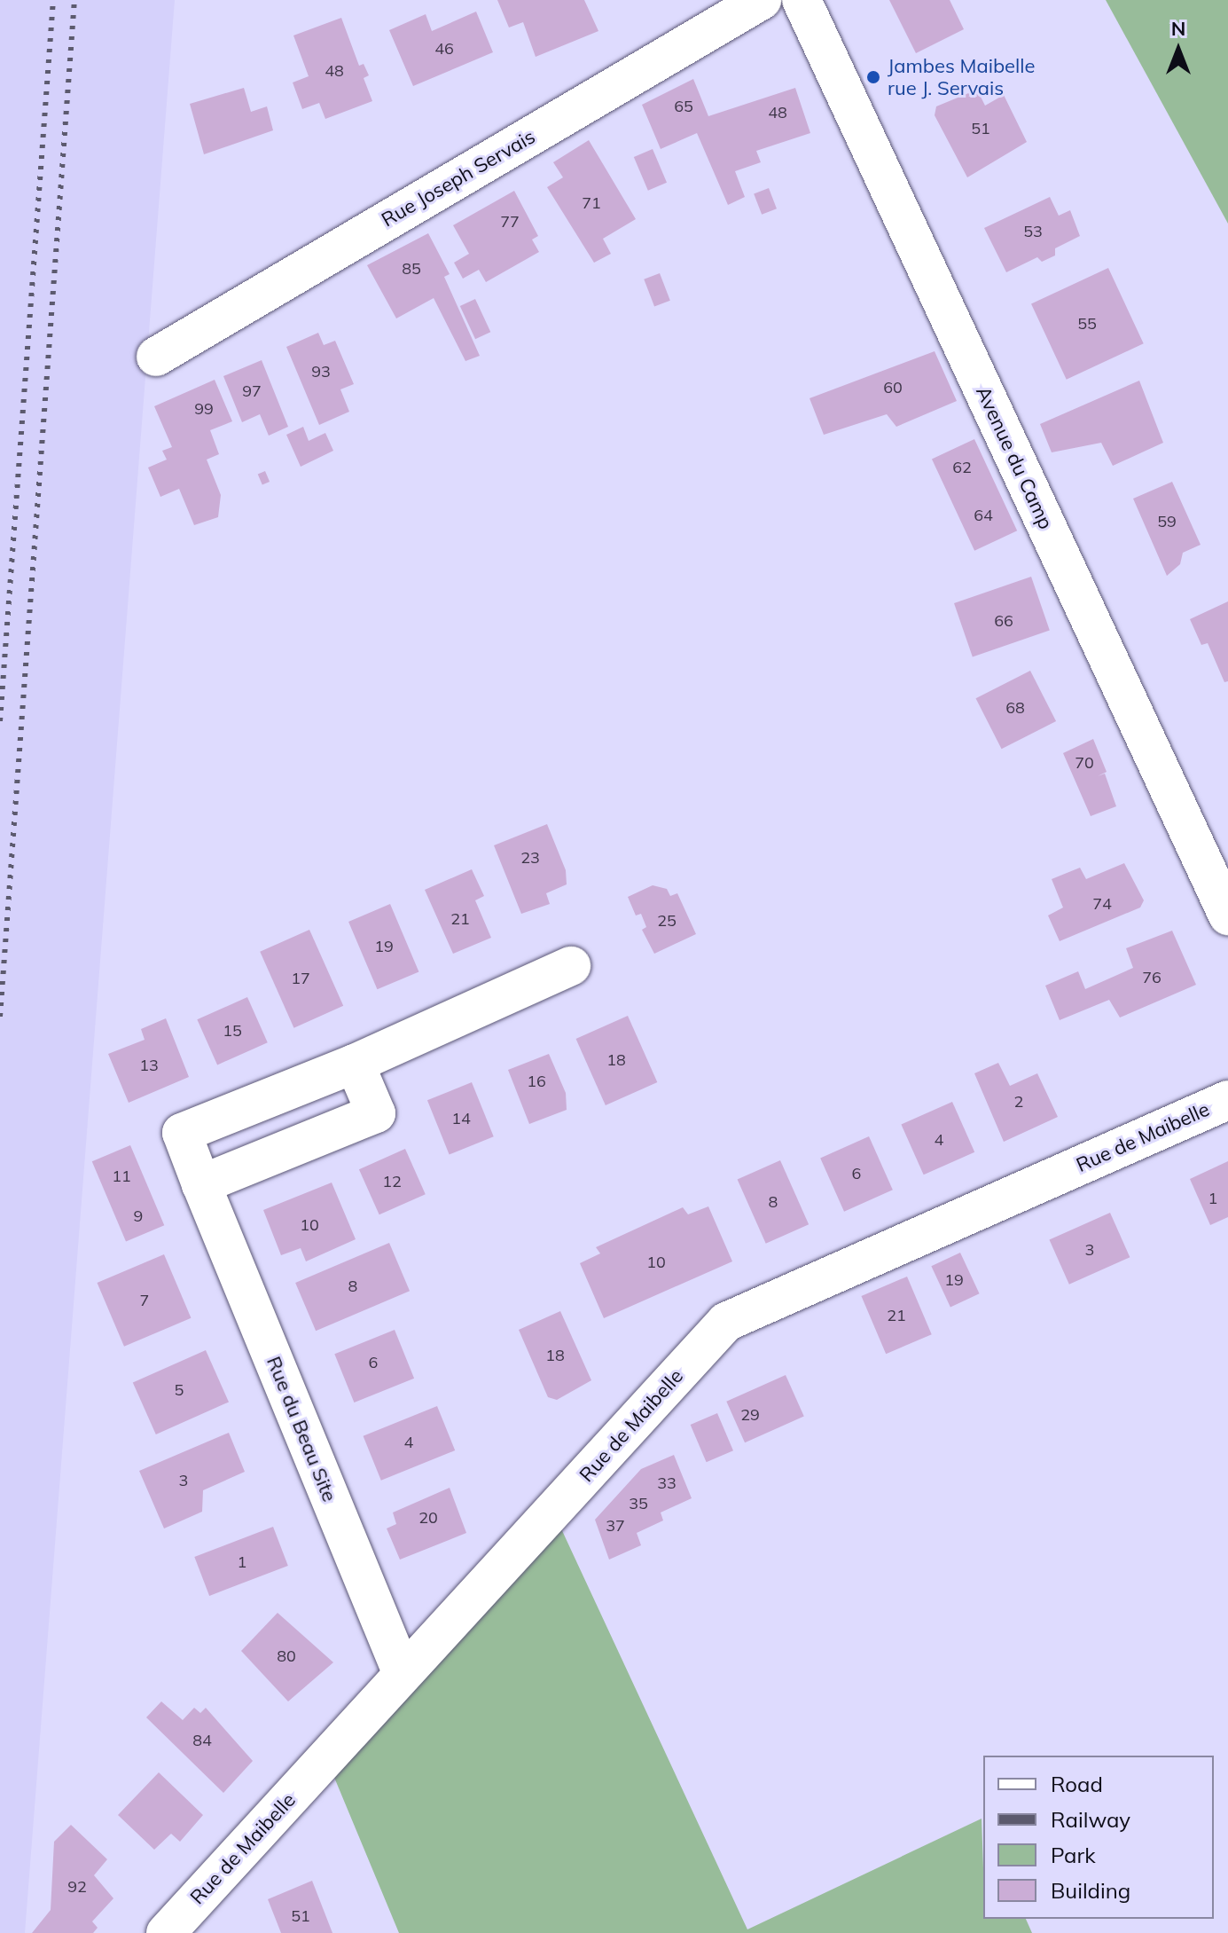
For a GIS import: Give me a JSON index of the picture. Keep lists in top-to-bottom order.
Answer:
{
  "streets": {
    "street": [
      "Rue Joseph Servais",
      "Avenue du Camp",
      "Rue de Maibelle",
      "Rue du Beau Site"
    ]
  },
  "crossings": [
    ["Rue de Maibelle", "Rue du Beau Site"]
  ],
  "places": ["Jambes Maibelle rue J. Servais"],
  "house_numbers": [
    "46",
    "48",
    "65",
    "48",
    "51",
    "71",
    "77",
    "53",
    "85",
    "55",
    "93",
    "60",
    "97",
    "99",
    "62",
    "64",
    "59",
    "66",
    "68",
    "70",
    "23",
    "74",
    "21",
    "25",
    "19",
    "76",
    "17",
    "15",
    "18",
    "13",
    "16",
    "2",
    "14",
    "4",
    "6",
    "11",
    "12",
    "1",
    "8",
    "9",
    "10",
    "3",
    "10",
    "19",
    "8",
    "7",
    "21",
    "18",
    "6",
    "5",
    "29",
    "4",
    "3",
    "33",
    "35",
    "20",
    "37",
    "1",
    "80",
    "84",
    "92",
    "51"
  ],
  "legend": [
    "Road",
    "Railway",
    "Park",
    "Building"
  ],
  "north": "top"
}
